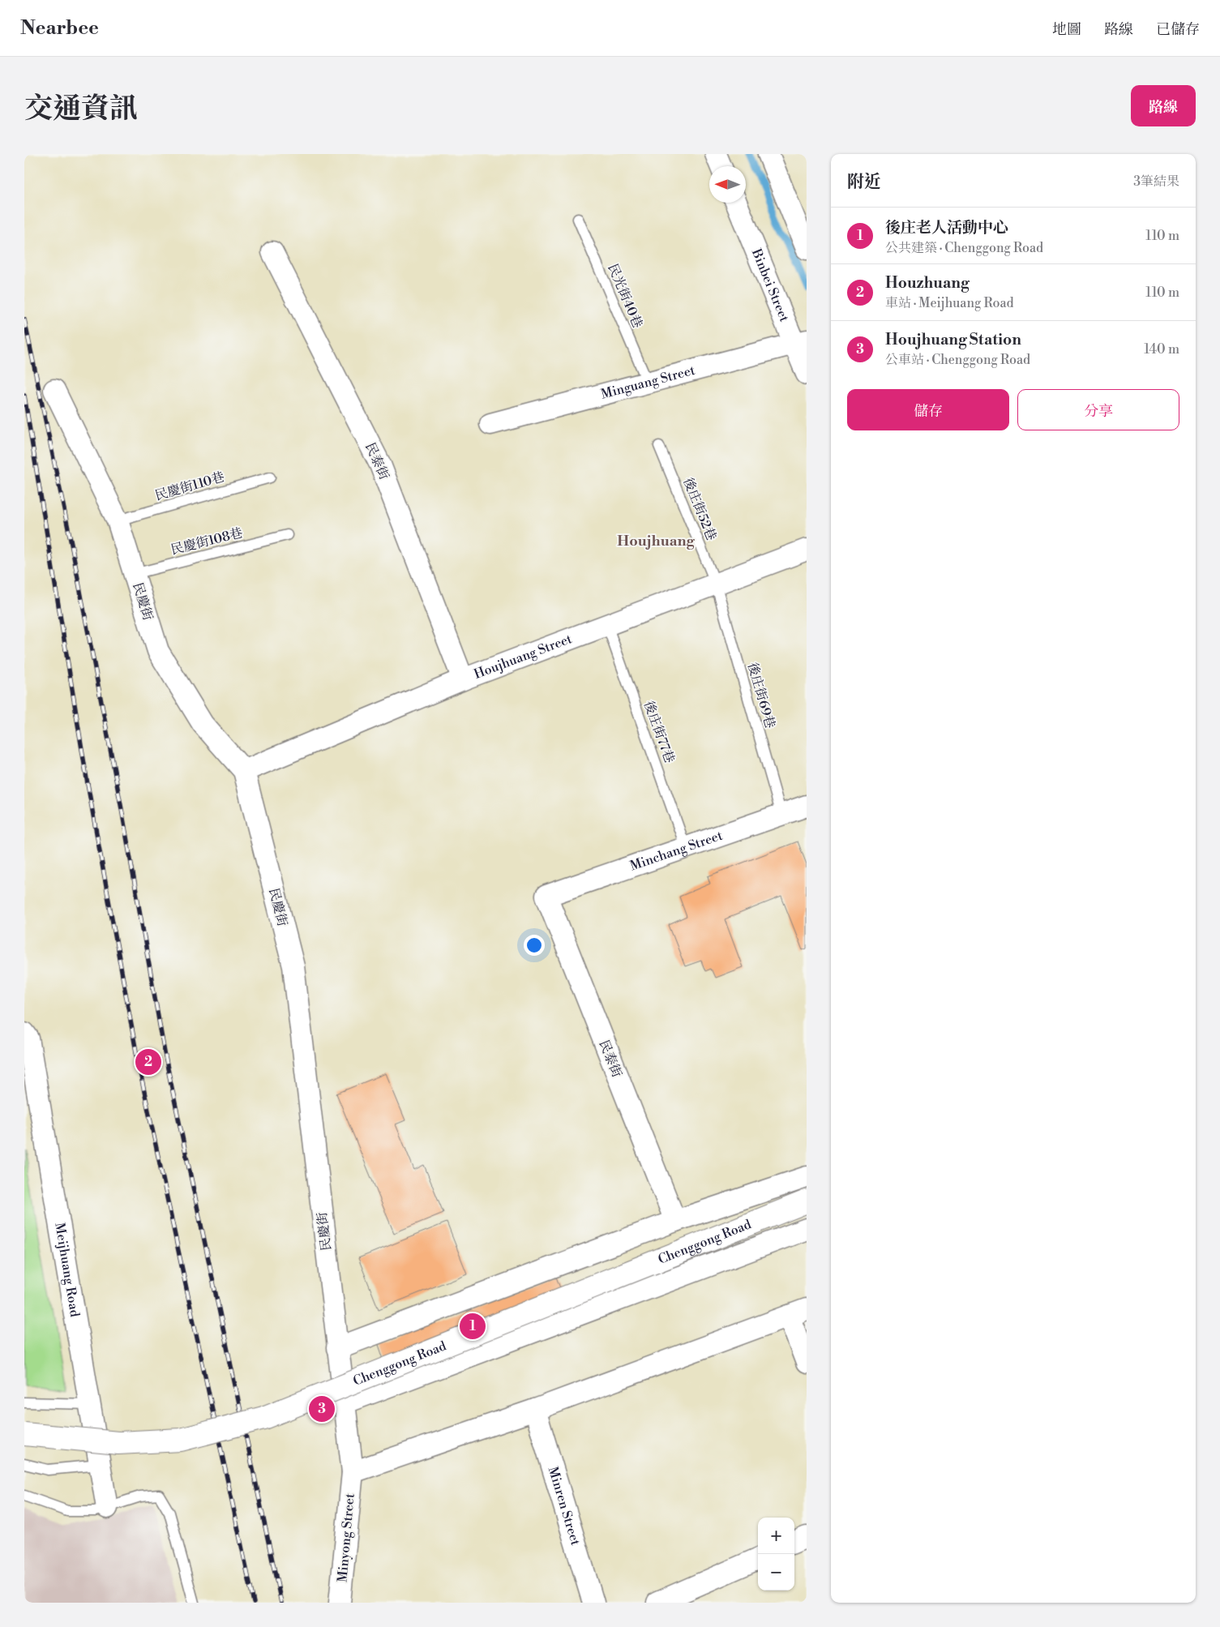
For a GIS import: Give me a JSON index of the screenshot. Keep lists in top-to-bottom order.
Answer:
{
  "streets": {
    "street": [
      "Binbei Street",
      "Minguang Street",
      "民泰街",
      "民慶街",
      "Houjhuang Street",
      "Minchang Street",
      "Chenggong Road",
      "Meijhuang Road",
      "Minren Street",
      "Minyong Street"
    ],
    "lane": [
      "民光街40巷",
      "民慶街110巷",
      "後庄街52巷",
      "民慶街108巷",
      "後庄街69巷",
      "後庄街77巷"
    ]
  },
  "crossings": [
    ["Binbei Street", "Minguang Street"],
    ["民光街40巷", "Minguang Street"],
    ["民泰街", "Houjhuang Street"],
    ["民泰街", "Minchang Street"],
    ["民泰街", "Chenggong Road"],
    ["民慶街110巷", "民慶街"],
    ["後庄街52巷", "Houjhuang Street"],
    ["後庄街52巷", "後庄街69巷"],
    ["民慶街108巷", "民慶街"],
    ["民慶街", "Houjhuang Street"],
    ["民慶街", "Chenggong Road"],
    ["民慶街", "Minyong Street"],
    ["Houjhuang Street", "後庄街69巷"],
    ["Houjhuang Street", "後庄街77巷"],
    ["後庄街69巷", "Minchang Street"],
    ["後庄街77巷", "Minchang Street"]
  ],
  "districts": ["Houjhuang"],
  "north": "left",
  "page": {
    "header": "Nearbee",
    "nav": ["地圖", "路線", "已儲存"],
    "title": "交通資訊",
    "buttons": [
      "路線",
      ["儲存", "分享"]
    ],
    "heading": ["附近", "3筆結果"],
    "list": [
      {
        "mark": "1",
        "name": "後庄老人活動中心",
        "note": "公共建築 · Chenggong Road",
        "value": "110 m"
      },
      {
        "mark": "2",
        "name": "Houzhuang",
        "note": "車站 · Meijhuang Road",
        "value": "110 m"
      },
      {
        "mark": "3",
        "name": "Houjhuang Station",
        "note": "公車站 · Chenggong Road",
        "value": "140 m"
      }
    ],
    "pins": ["2", "1", "3"],
    "map_buttons": ["+", "−"]
  }
}
